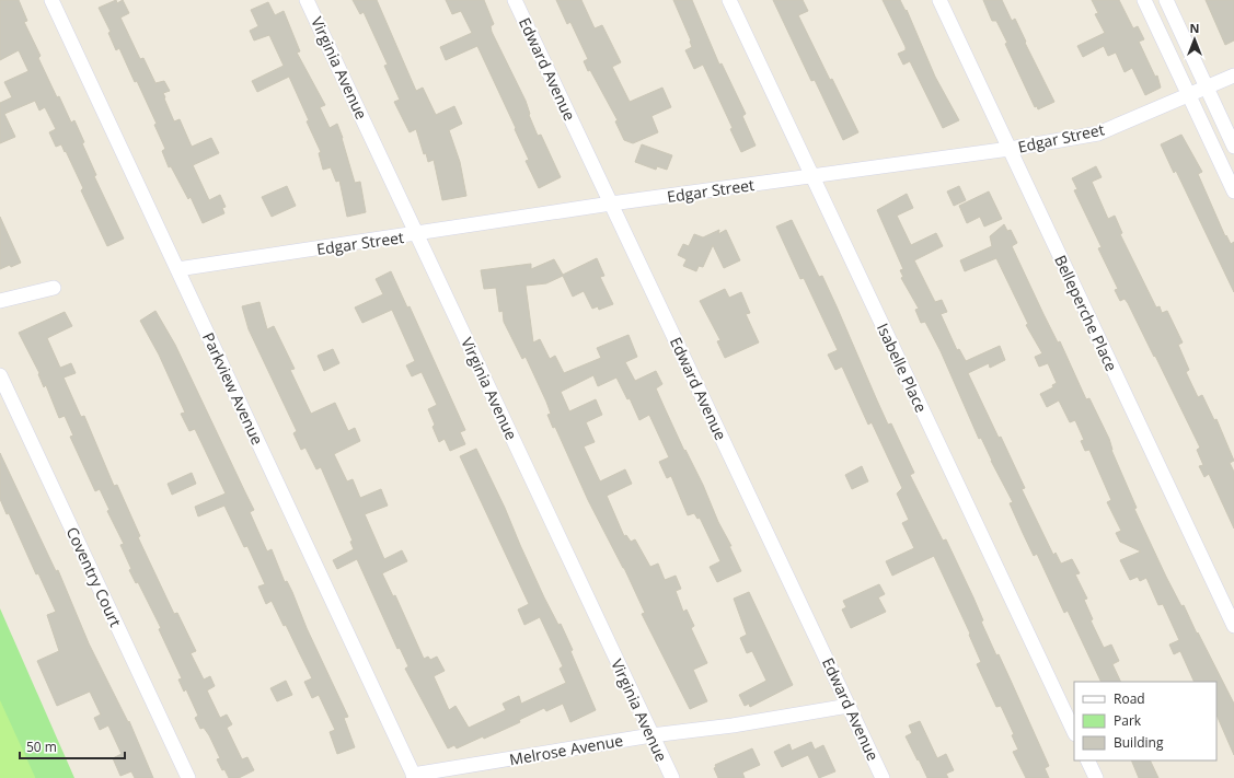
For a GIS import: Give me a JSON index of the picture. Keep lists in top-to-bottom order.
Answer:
{
  "streets": {
    "street": [
      "Virginia Avenue",
      "Edward Avenue",
      "Edgar Street",
      "Belleperche Place",
      "Isabelle Place",
      "Parkview Avenue",
      "Coventry Court",
      "Melrose Avenue"
    ]
  },
  "crossings": [
    ["Virginia Avenue", "Edgar Street"],
    ["Virginia Avenue", "Melrose Avenue"],
    ["Edward Avenue", "Edgar Street"],
    ["Edward Avenue", "Melrose Avenue"],
    ["Edgar Street", "Belleperche Place"],
    ["Edgar Street", "Isabelle Place"],
    ["Edgar Street", "Parkview Avenue"],
    ["Parkview Avenue", "Melrose Avenue"]
  ],
  "legend": ["Road", "Park", "Building"],
  "scale_bar": "50 m",
  "north": "top"
}
